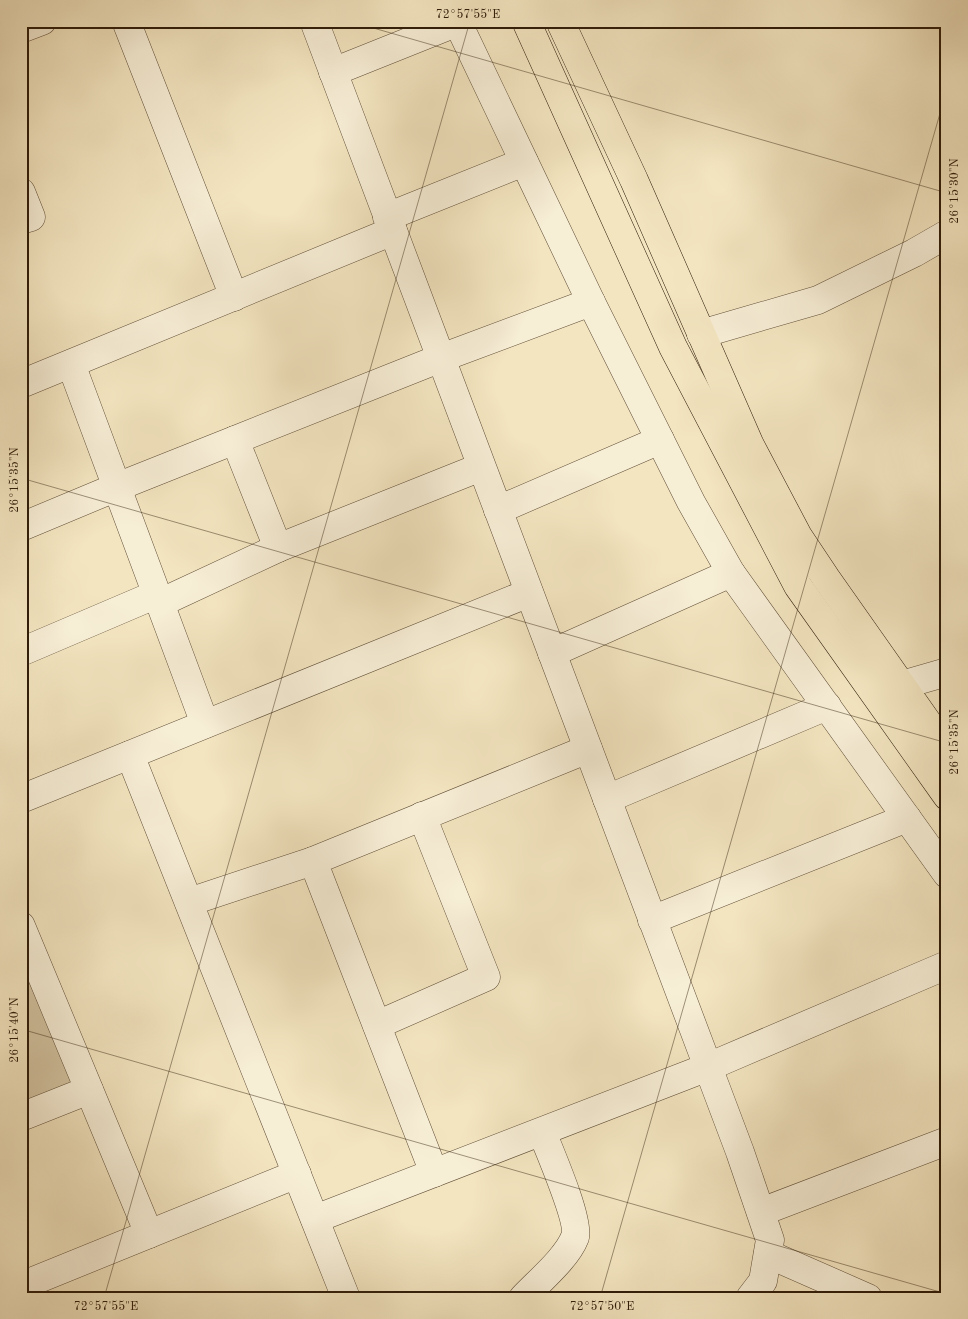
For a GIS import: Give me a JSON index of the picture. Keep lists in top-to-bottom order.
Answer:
{
  "coordinates": [
    "72°57'55\"E",
    "26°15'30\"N",
    "26°15'35\"N",
    "26°15'40\"N",
    "72°57'50\"E"
  ]
}
